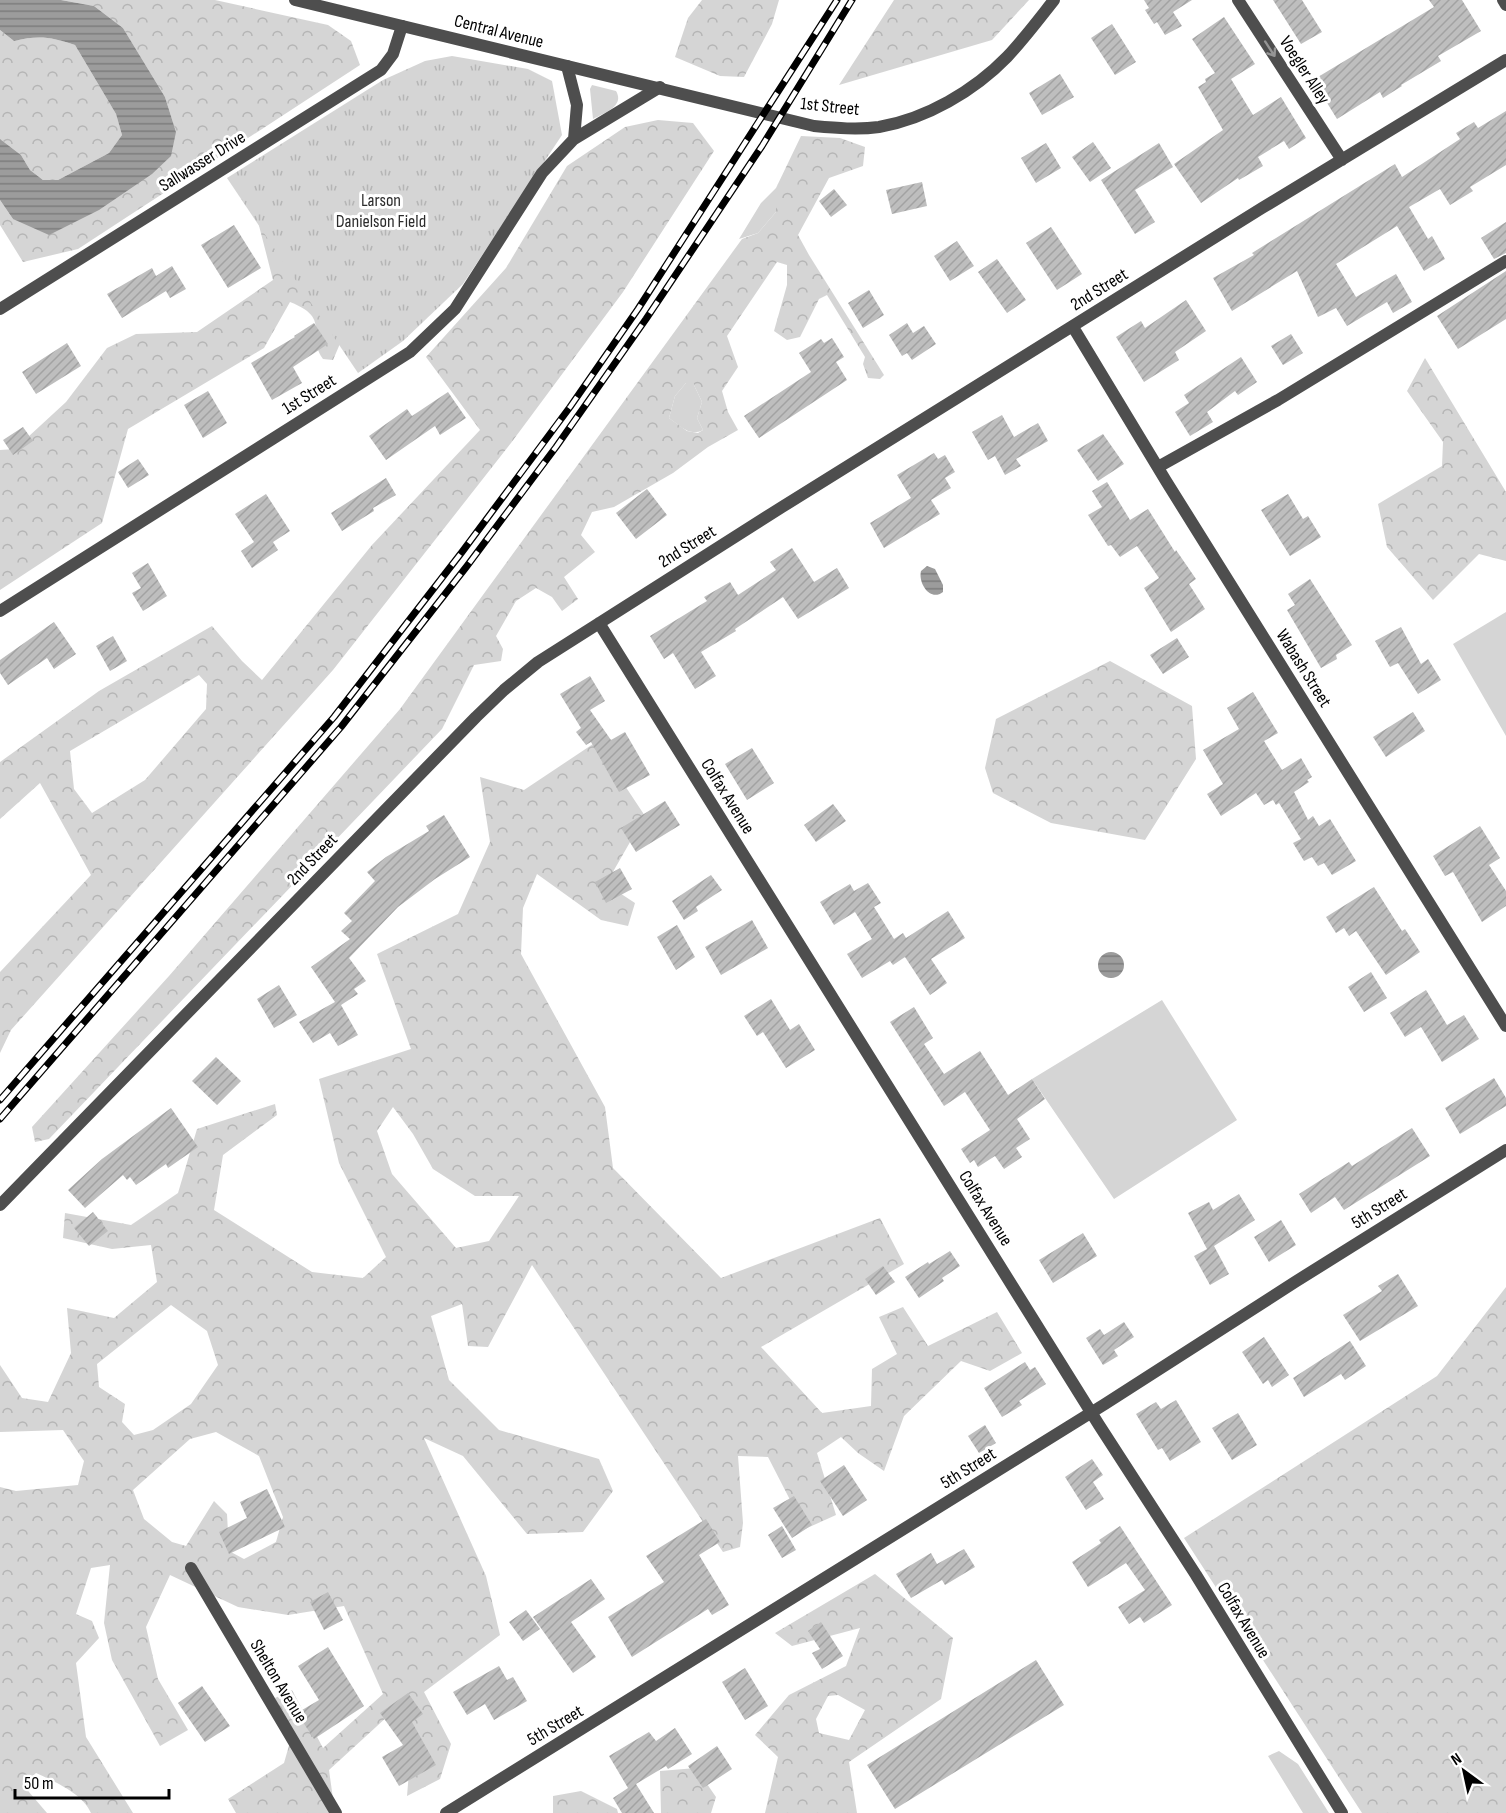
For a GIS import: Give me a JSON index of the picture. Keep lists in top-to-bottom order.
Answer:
{
  "streets": {
    "street": [
      "Central Avenue",
      "Voegler Alley",
      "1st Street",
      "Sallwasser Drive",
      "2nd Street",
      "Wabash Street",
      "Colfax Avenue",
      "5th Street",
      "Shelton Avenue"
    ]
  },
  "crossings": [
    ["Central Avenue", "1st Street"],
    ["Central Avenue", "Sallwasser Drive"],
    ["Voegler Alley", "2nd Street"],
    ["2nd Street", "Wabash Street"],
    ["2nd Street", "Colfax Avenue"],
    ["Colfax Avenue", "5th Street"]
  ],
  "one_way": ["Voegler Alley"],
  "parks": ["Larson Danielson Field"],
  "scale_bar": "50 m",
  "north": "top left"
}
